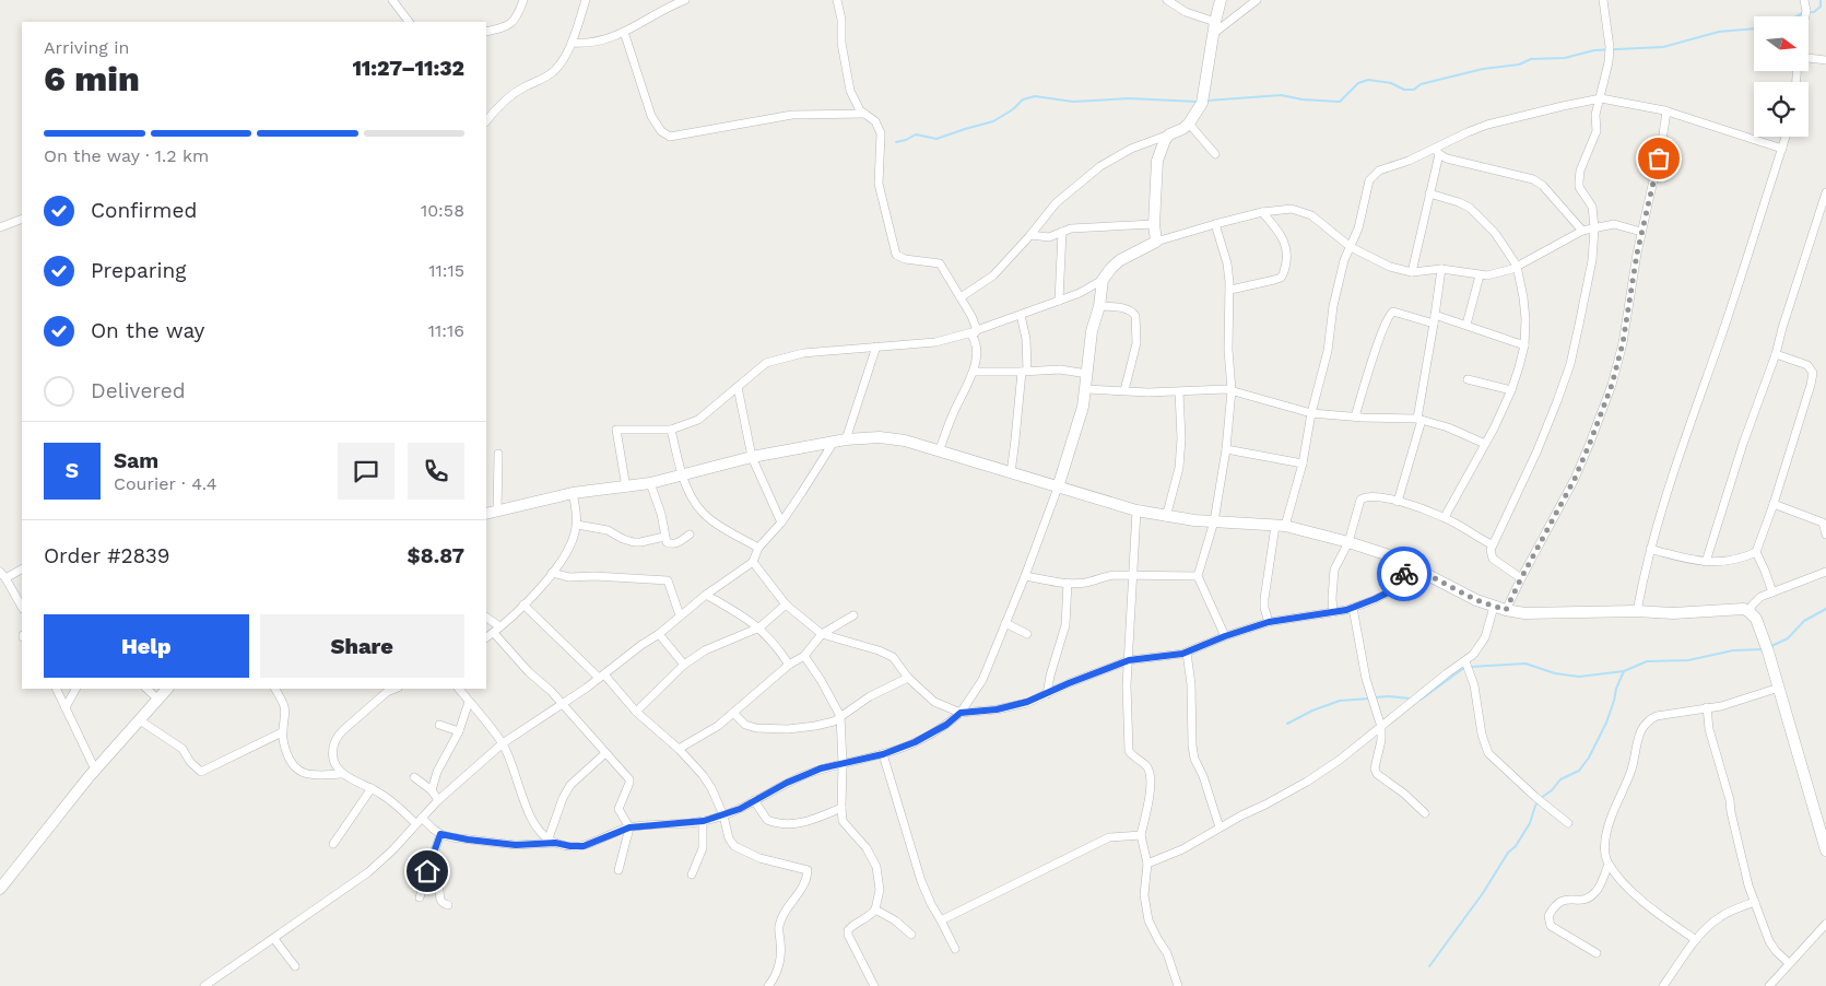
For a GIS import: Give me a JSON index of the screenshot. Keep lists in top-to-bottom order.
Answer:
{
  "north": "right",
  "page": {
    "heading": ["6 min", "Arriving in", "11:27–11:32"],
    "panel": [
      "Sam",
      "Courier · 4.4",
      "Order #2839",
      "$8.87"
    ],
    "bar": "On the way · 1.2 km",
    "list": [
      ["Confirmed", "10:58"],
      ["Preparing", "11:15"],
      ["On the way", "11:16"],
      "Delivered"
    ],
    "round": "S",
    "buttons": ["Help", "Share"]
  }
}
